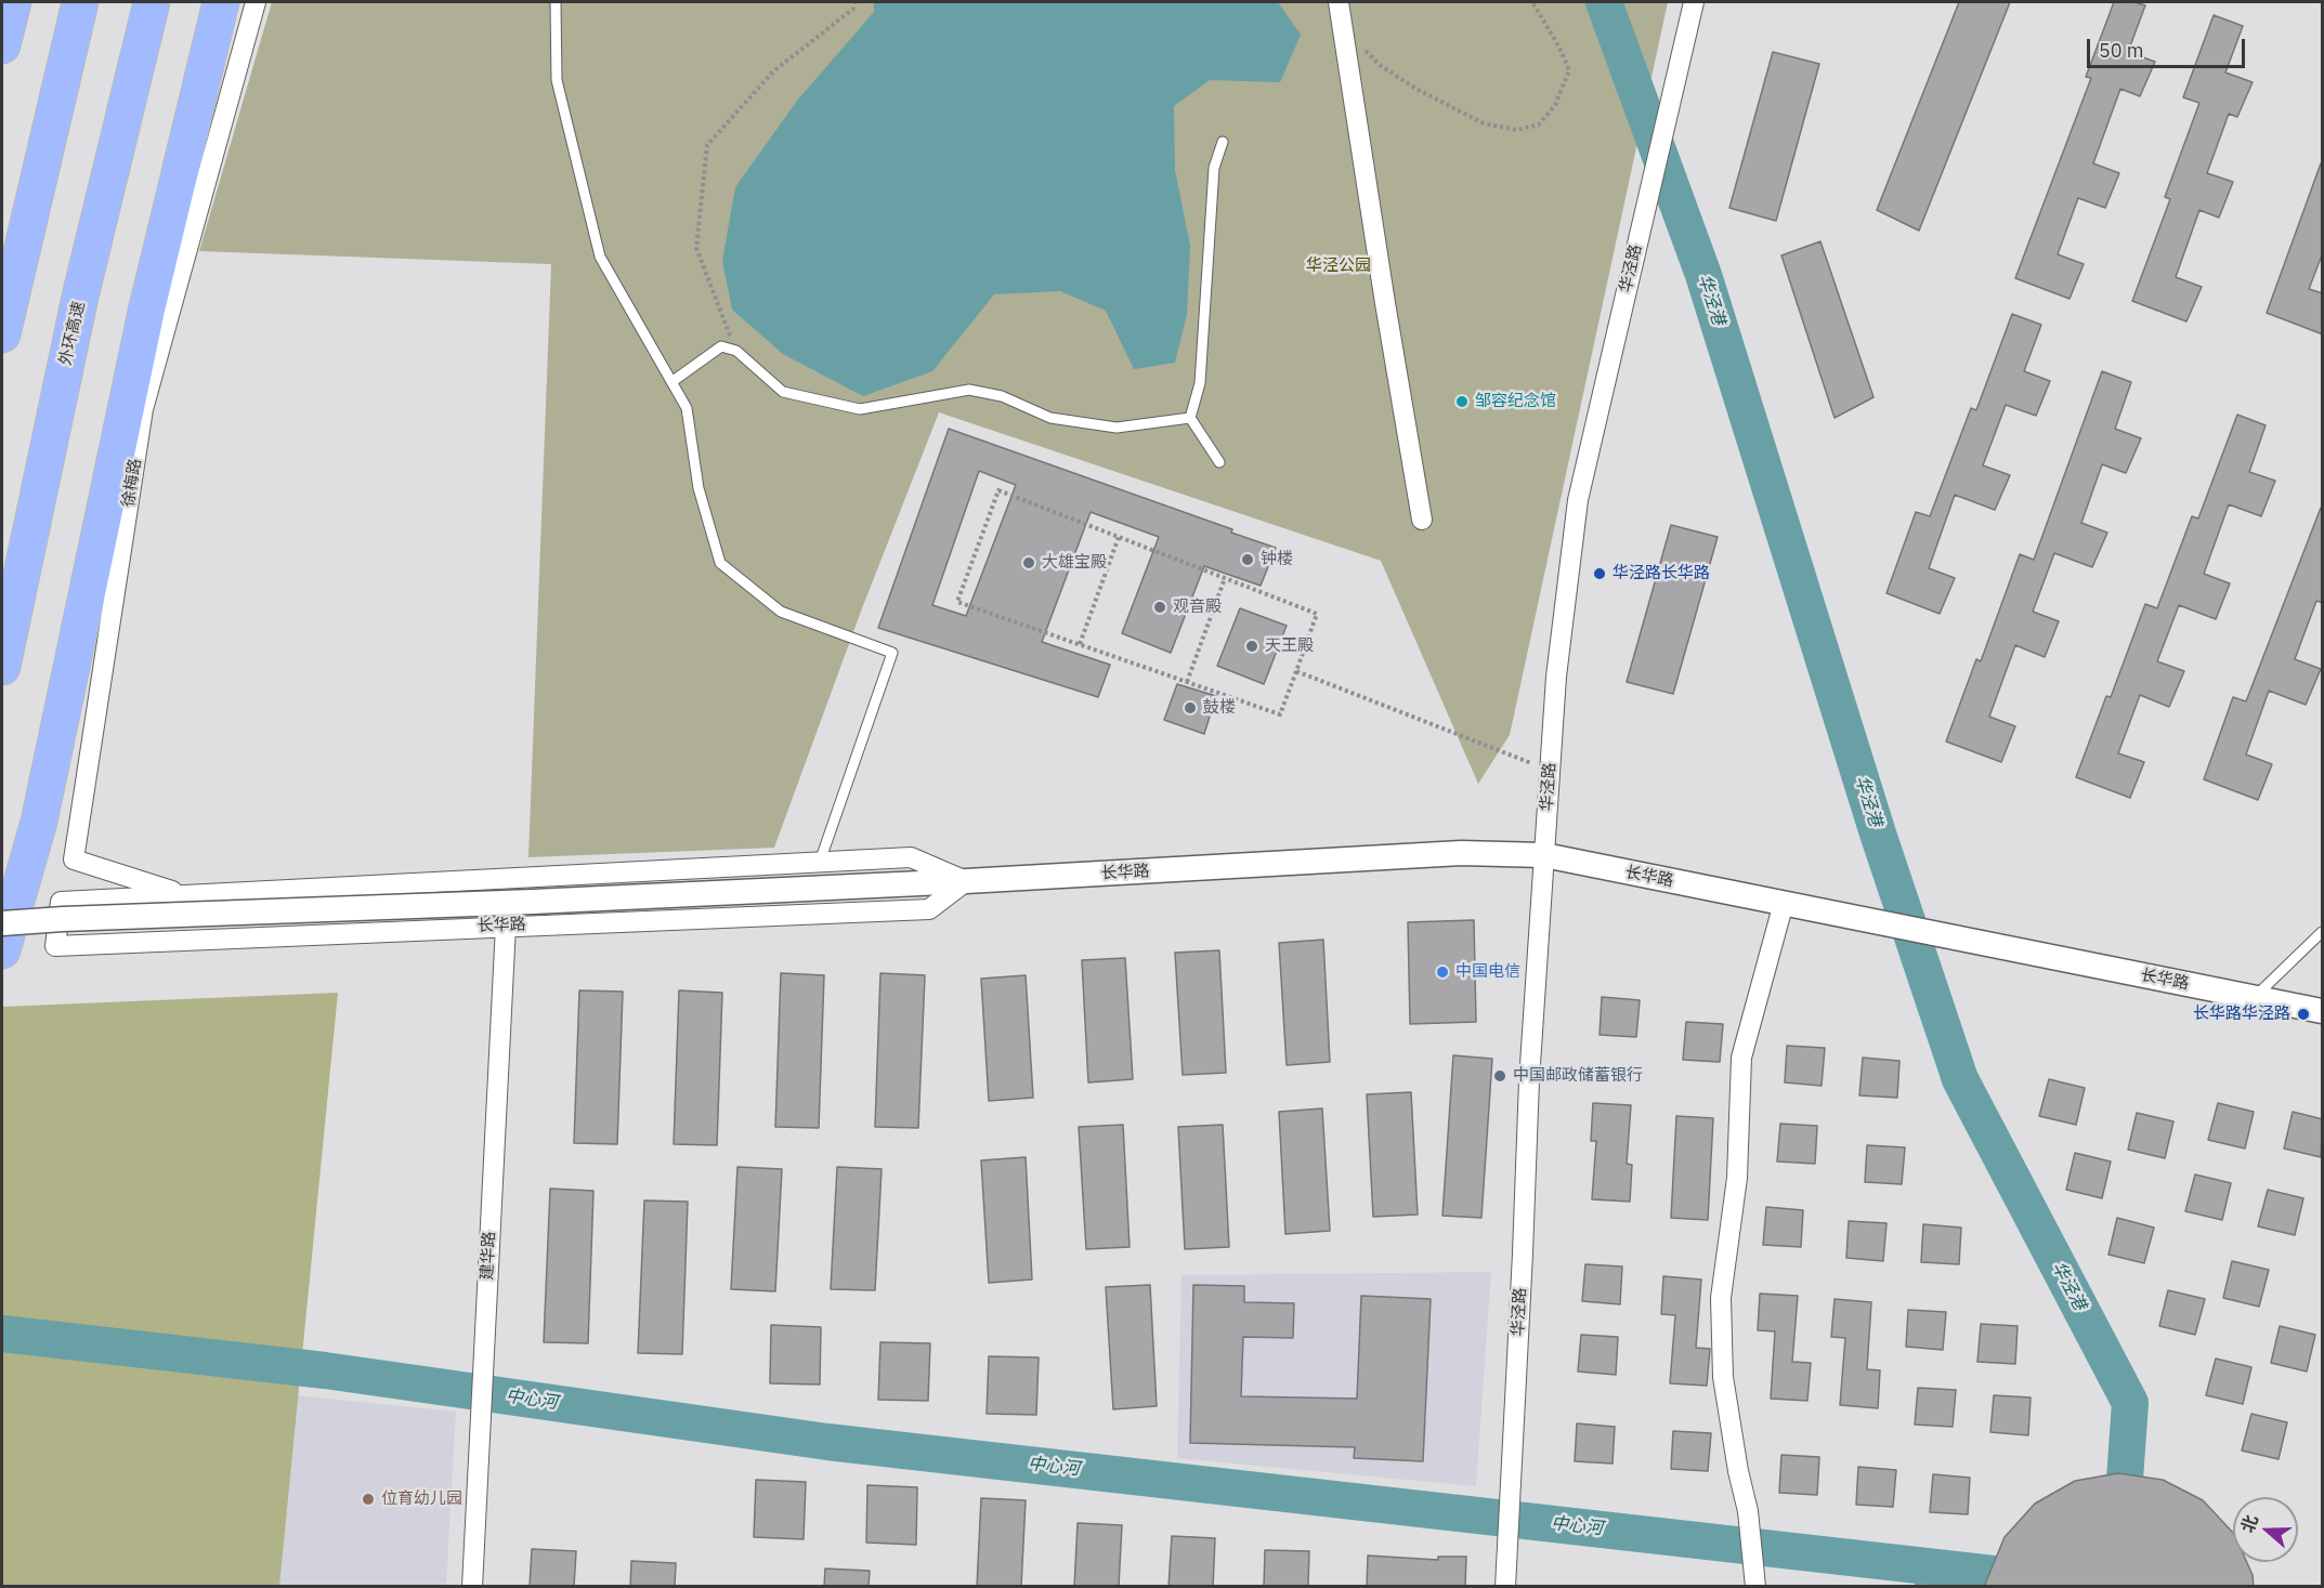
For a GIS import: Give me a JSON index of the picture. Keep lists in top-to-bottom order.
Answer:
{
  "streets": {
    "highway": ["外环高速"],
    "street": [
      "华泾路",
      "徐梅路",
      "长华路",
      "建华路"
    ]
  },
  "crossings": [
    ["华泾路", "长华路"],
    ["徐梅路", "长华路"],
    ["长华路", "建华路"]
  ],
  "water": ["华泾港", "中心河"],
  "parks": ["华泾公园"],
  "places": [
    "邹容纪念馆",
    "钟楼",
    "大雄宝殿",
    "华泾路长华路",
    "观音殿",
    "天王殿",
    "鼓楼",
    "中国电信",
    "长华路华泾路",
    "中国邮政储蓄银行",
    "位育幼儿园"
  ],
  "scale_bar": "50 m",
  "north": "left"
}
